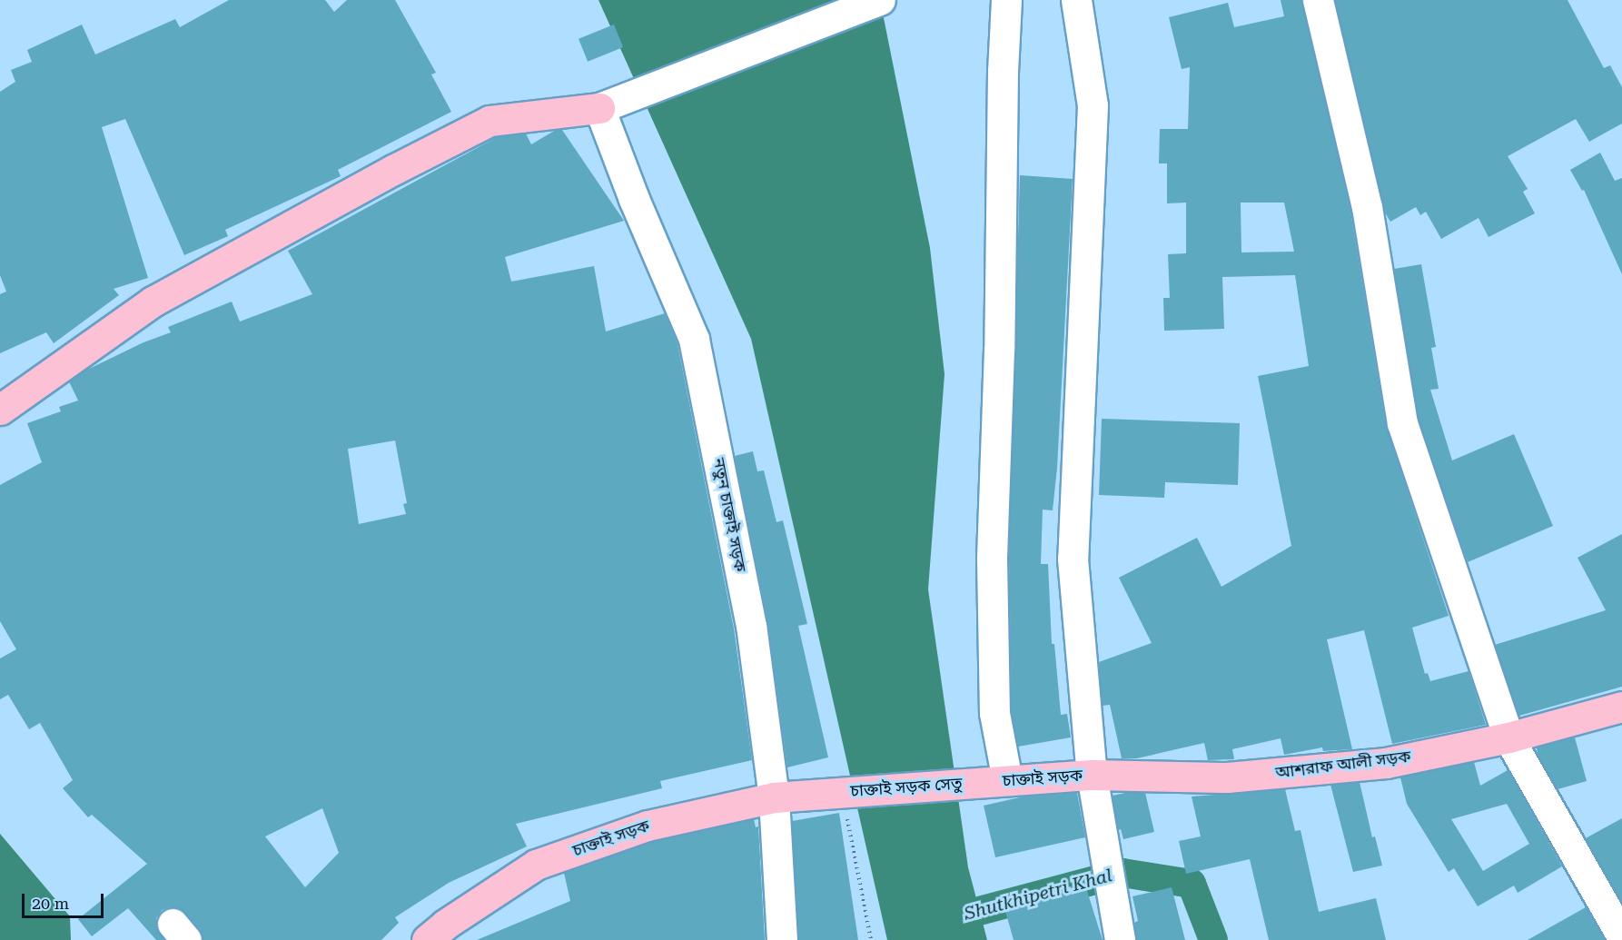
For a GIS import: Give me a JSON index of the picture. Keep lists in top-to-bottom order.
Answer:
{
  "streets": {
    "main road": ["আশরাফ আলী সড়ক", "চাক্তাই সড়ক", "চাক্তাই সড়ক সেতু"],
    "street": ["নতুন চাক্তাই সড়ক"]
  },
  "crossings": [
    ["নতুন চাক্তাই সড়ক", "চাক্তাই সড়ক"],
    ["আশরাফ আলী সড়ক", "চাক্তাই সড়ক"],
    ["চাক্তাই সড়ক", "চাক্তাই সড়ক সেতু"]
  ],
  "water": ["Shutkhipetri Khal"],
  "scale_bar": "20 m"
}
